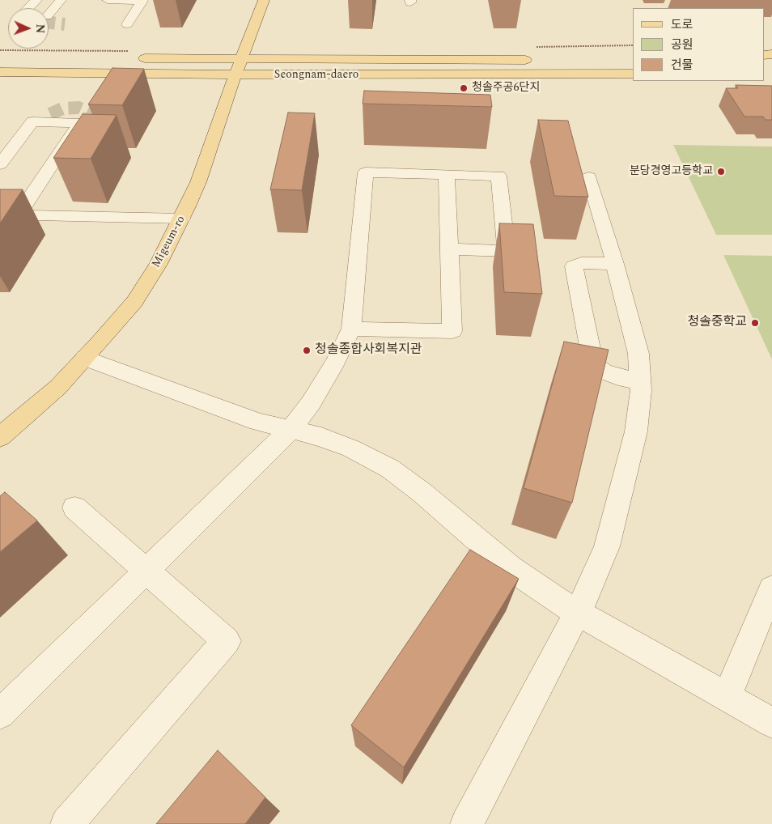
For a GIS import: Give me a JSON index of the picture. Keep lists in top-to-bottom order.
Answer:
{
  "streets": {
    "main road": ["Seongnam-daero", "Migeum-ro"]
  },
  "crossings": [
    ["Seongnam-daero", "Migeum-ro"]
  ],
  "places": [
    "청솔주공6단지",
    "분당경영고등학교",
    "청솔중학교",
    "청솔종합사회복지관"
  ],
  "legend": ["도로", "공원", "건물"],
  "north": "right"
}
